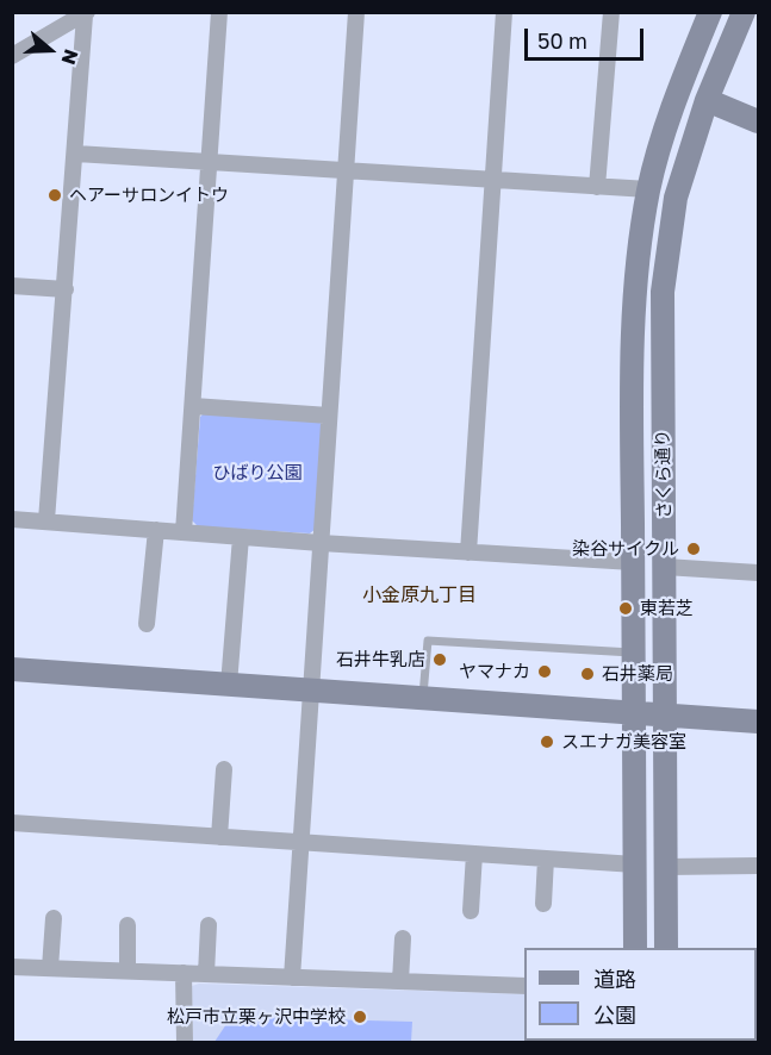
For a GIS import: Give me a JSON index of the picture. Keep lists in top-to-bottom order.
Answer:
{
  "streets": {
    "street": ["さくら通り"]
  },
  "districts": ["小金原九丁目"],
  "parks": ["ひばり公園"],
  "places": [
    "ヘアーサロンイトウ",
    "染谷サイクル",
    "東若芝",
    "石井牛乳店",
    "ヤマナカ",
    "石井薬局",
    "スエナガ美容室",
    "松戸市立栗ヶ沢中学校"
  ],
  "legend": ["道路", "公園"],
  "scale_bar": "50 m",
  "north": "right"
}
